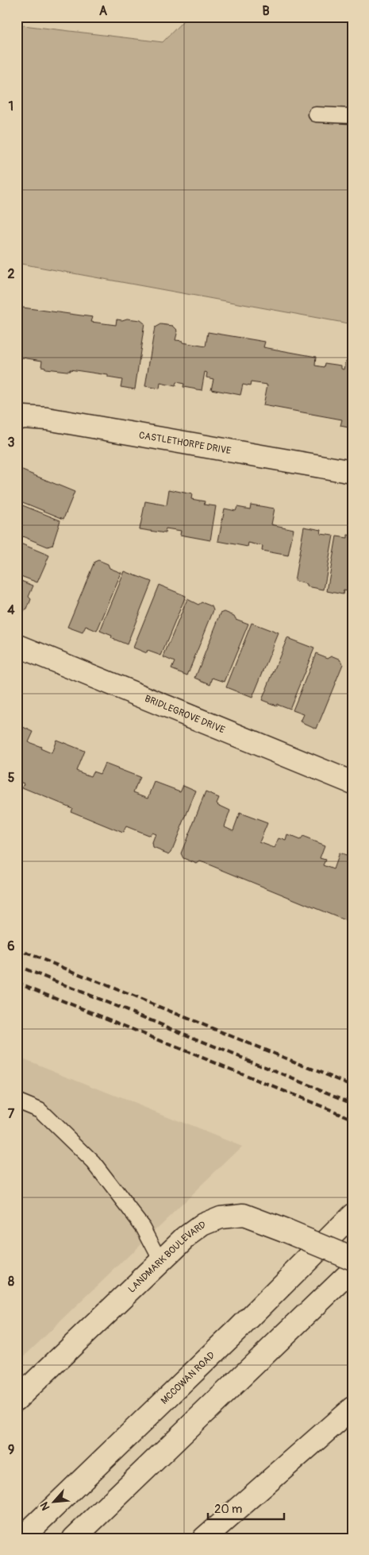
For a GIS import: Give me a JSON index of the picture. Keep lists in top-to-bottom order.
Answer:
{
  "streets": {
    "street": [
      "CASTLETHORPE DRIVE",
      "BRIDLEGROVE DRIVE",
      "LANDMARK BOULEVARD",
      "MCCOWAN ROAD"
    ]
  },
  "scale_bar": "20 m",
  "north": "bottom left",
  "grid": {
    "columns": ["A", "B"],
    "rows": [
      "1",
      "2",
      "3",
      "4",
      "5",
      "6",
      "7",
      "8",
      "9"
    ]
  }
}
